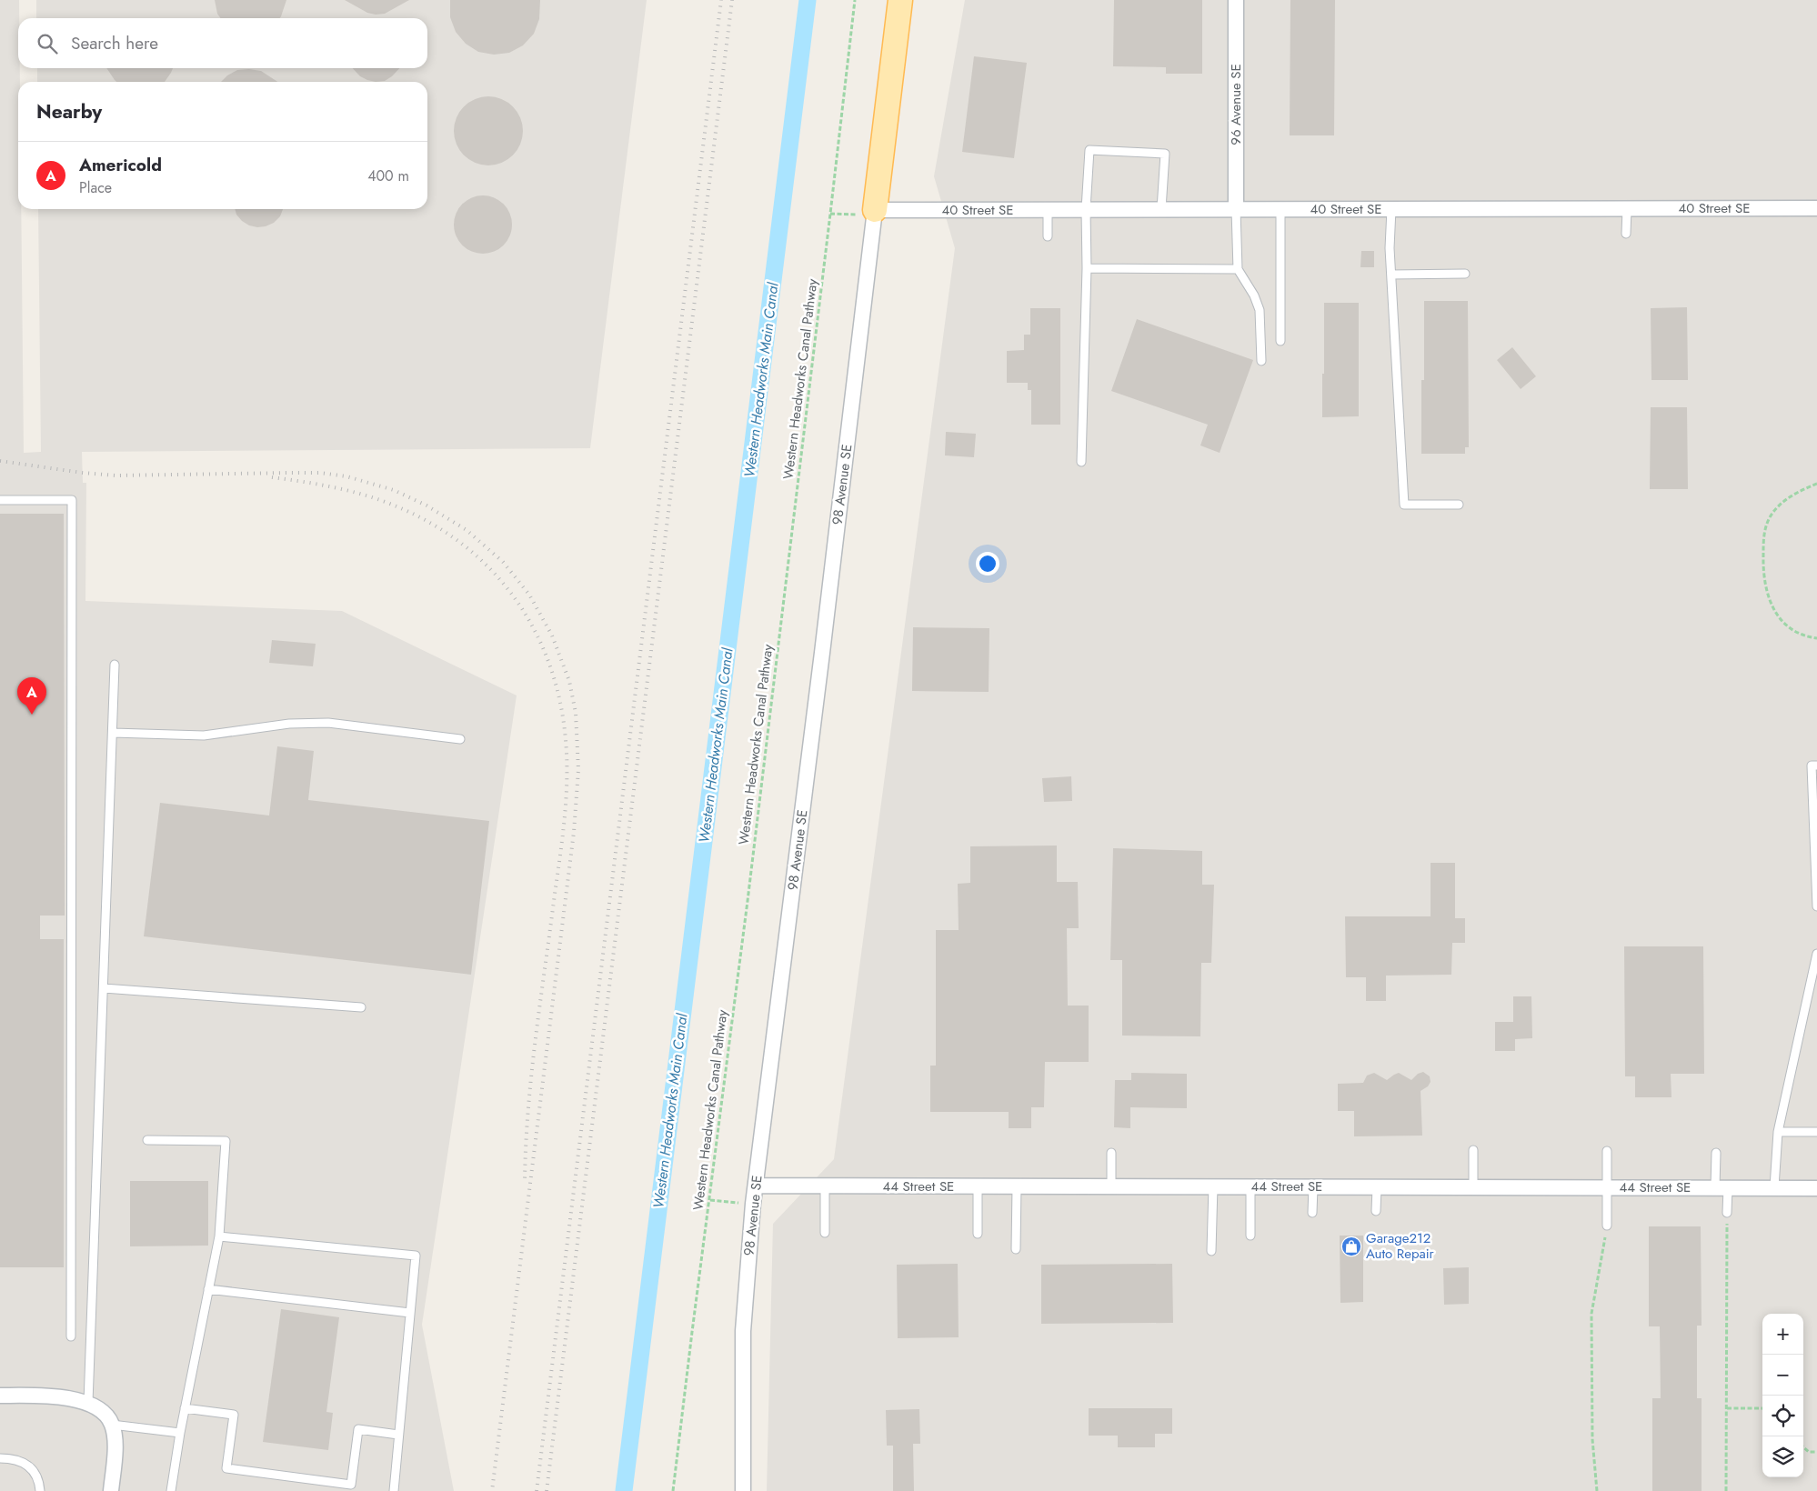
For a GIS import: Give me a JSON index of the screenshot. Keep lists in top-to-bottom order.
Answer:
{
  "streets": {
    "street": [
      "96 Avenue SE",
      "40 Street SE",
      "98 Avenue SE",
      "44 Street SE"
    ],
    "path": ["Western Headworks Canal Pathway"]
  },
  "crossings": [
    ["96 Avenue SE", "40 Street SE"],
    ["40 Street SE", "98 Avenue SE"],
    ["98 Avenue SE", "44 Street SE"]
  ],
  "water": ["Western Headworks Main Canal"],
  "places": {
    "shop": ["Garage212 Auto Repair"]
  },
  "page": {
    "search": "Search here",
    "heading": "Nearby",
    "list": [
      {
        "mark": "A",
        "name": "Americold",
        "note": "Place",
        "value": "400 m"
      }
    ],
    "pins": "A",
    "map_buttons": ["+", "−"]
  }
}
